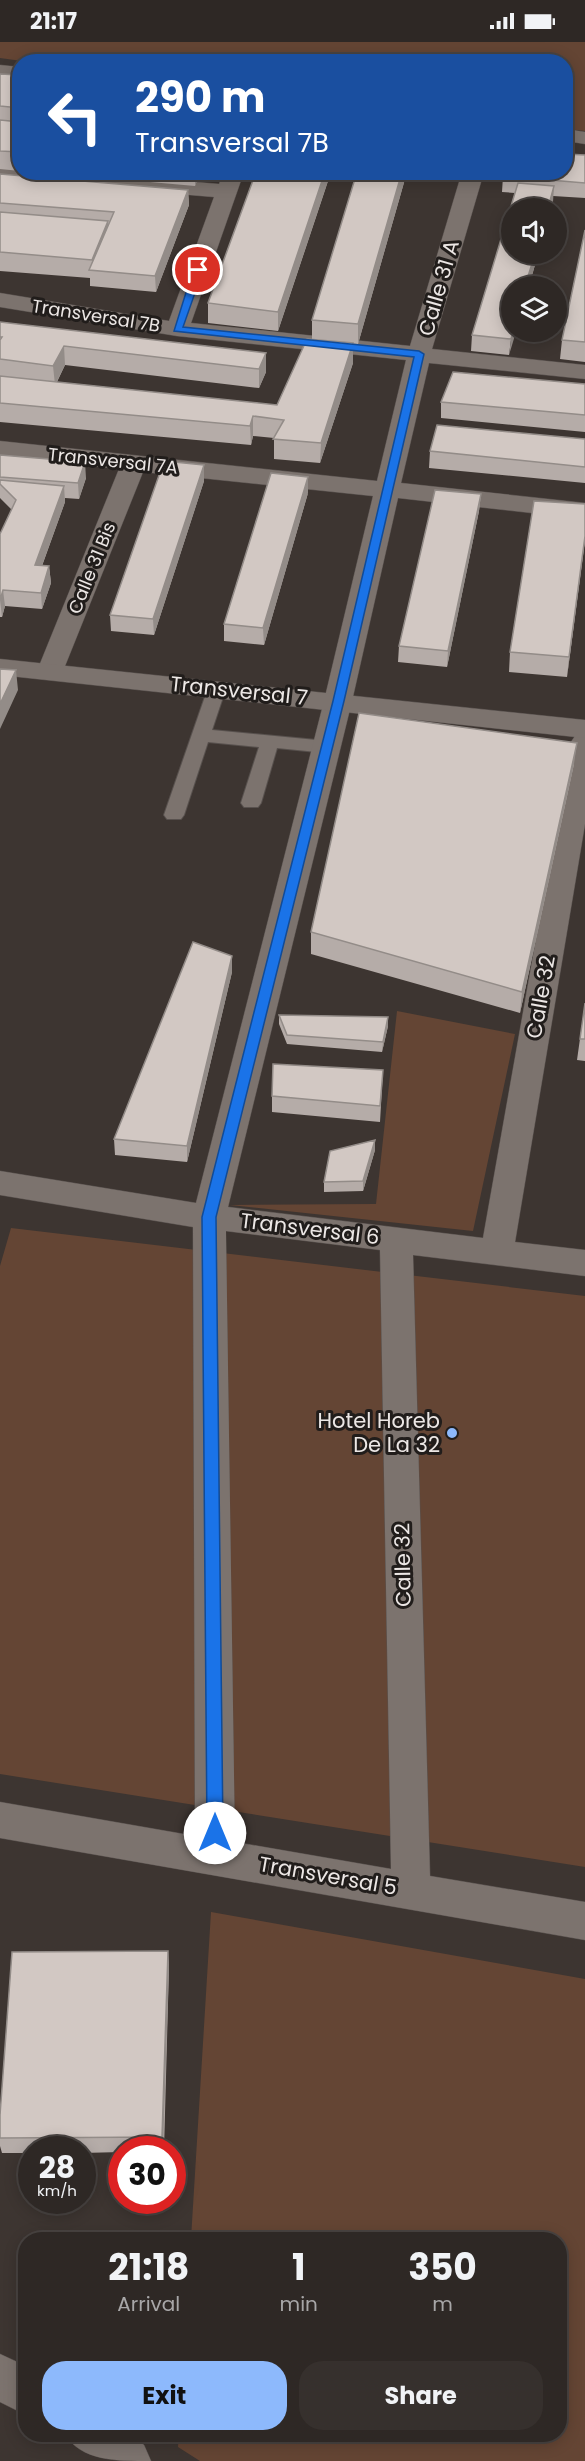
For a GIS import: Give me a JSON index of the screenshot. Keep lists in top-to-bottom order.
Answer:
{
  "streets": {
    "street": [
      "Calle 31 A",
      "Transversal 7B",
      "Transversal 7A",
      "Calle 31 Bis",
      "Transversal 7",
      "Calle 32",
      "Transversal 6",
      "Transversal 5"
    ]
  },
  "crossings": [
    ["Calle 31 A", "Transversal 7B"],
    ["Calle 31 A", "Transversal 7A"],
    ["Calle 31 A", "Transversal 7"],
    ["Calle 31 A", "Transversal 6"],
    ["Calle 31 A", "Transversal 5"],
    ["Transversal 7A", "Calle 31 Bis"],
    ["Calle 31 Bis", "Transversal 7"],
    ["Calle 32", "Transversal 6"],
    ["Calle 32", "Transversal 5"]
  ],
  "places": ["Hotel Horeb De La 32"],
  "page": {
    "status": "21:17",
    "turn": ["290 m", "Transversal 7B"],
    "speed": "28 km/h",
    "limit": "30",
    "eta": [
      "21:18",
      "Arrival",
      "1",
      "min",
      "350",
      "m"
    ],
    "buttons": ["Exit", "Share"]
  }
}
